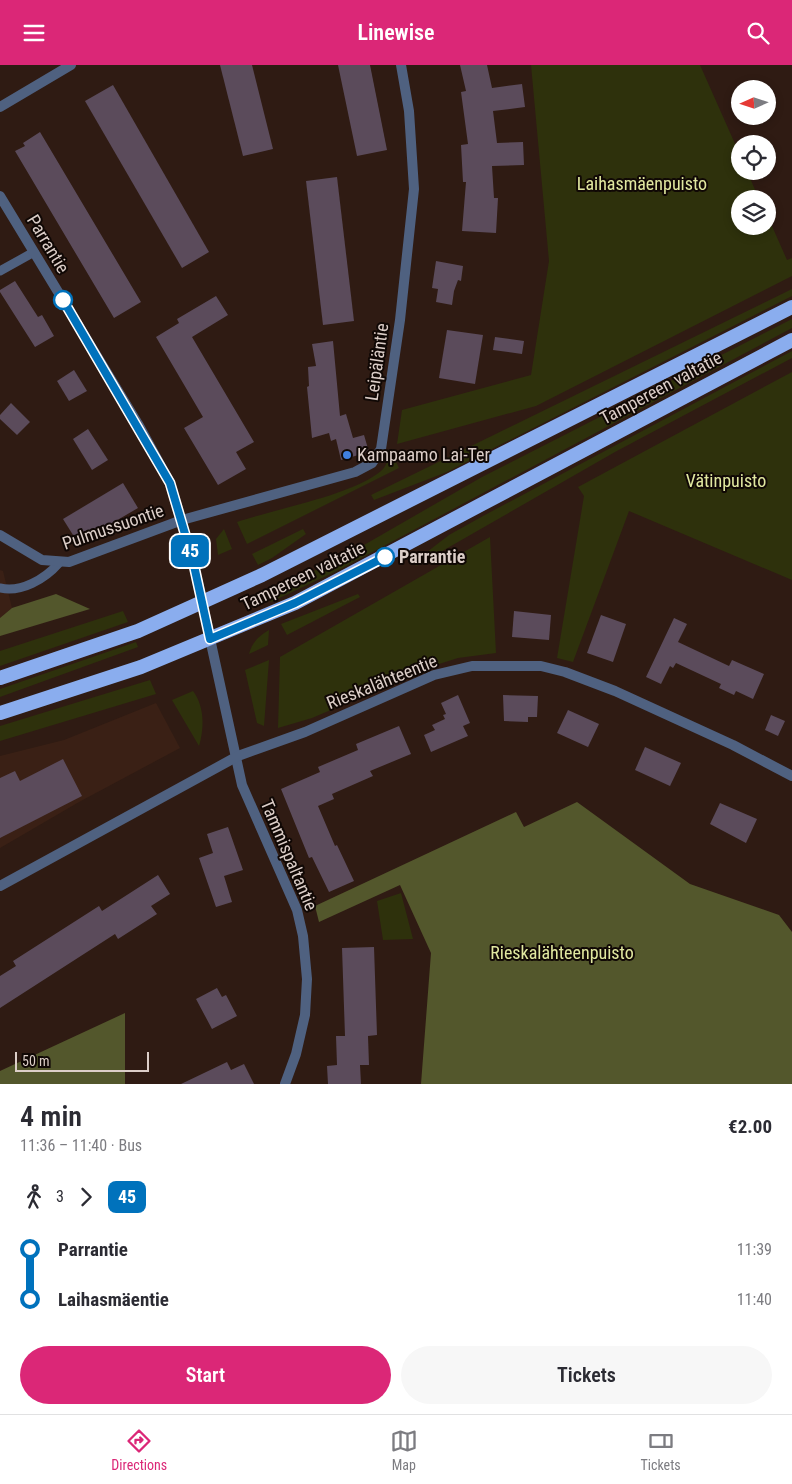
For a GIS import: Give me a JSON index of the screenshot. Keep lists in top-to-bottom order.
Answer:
{
  "streets": {
    "highway": ["Tampereen valtatie"],
    "street": [
      "Parrantie",
      "Leipäläntie",
      "Pulmussuontie",
      "Rieskalähteentie",
      "Tammispaltantie"
    ]
  },
  "crossings": [
    ["Parrantie", "Leipäläntie"],
    ["Parrantie", "Pulmussuontie"],
    ["Leipäläntie", "Pulmussuontie"],
    ["Tampereen valtatie", "Pulmussuontie"],
    ["Tampereen valtatie", "Tammispaltantie"],
    ["Pulmussuontie", "Tammispaltantie"],
    ["Rieskalähteentie", "Tammispaltantie"]
  ],
  "parks": ["Laihasmäenpuisto", "Vätinpuisto", "Rieskalähteenpuisto"],
  "places": ["Kampaamo Lai-Ter", "Parrantie"],
  "lines": ["bus line 45"],
  "scale_bar": "50 m",
  "north": "left",
  "page": {
    "header": "Linewise",
    "on_map": "45",
    "scale": "50 m",
    "heading": ["4 min", "11:36 – 11:40 · Bus", "€2.00"],
    "legs": ["3", "45"],
    "list": [
      {
        "name": "Parrantie",
        "value": "11:39"
      },
      {
        "name": "Laihasmäentie",
        "value": "11:40"
      }
    ],
    "buttons": ["Start", "Tickets"],
    "tabs": ["Directions", "Map", "Tickets"]
  }
}
